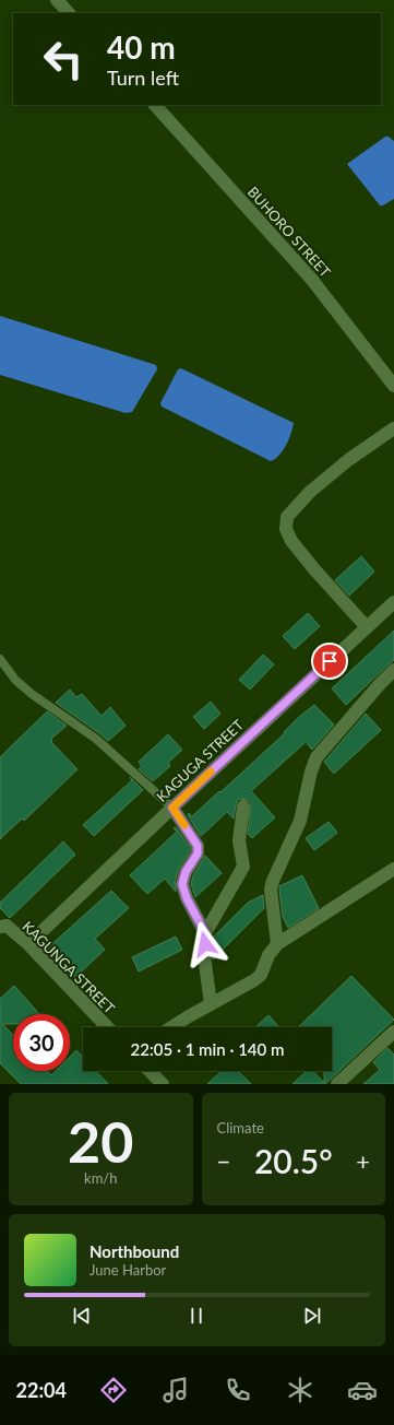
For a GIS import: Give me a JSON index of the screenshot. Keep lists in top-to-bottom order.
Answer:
{
  "streets": {
    "street": ["BUHORO STREET", "KAGUGA STREET", "KAGUNGA STREET"]
  },
  "crossings": [
    ["KAGUGA STREET", "KAGUNGA STREET"]
  ],
  "page": {
    "turn": ["40 m", "Turn left"],
    "limit": "30",
    "trip": "22:05 · 1 min · 140 m",
    "tile": [
      ["20", "km/h"],
      "Climate"
    ],
    "heat": ["−", "20.5°", "+"],
    "song": ["Northbound", "June Harbor"],
    "tabs": "22:04"
  }
}
